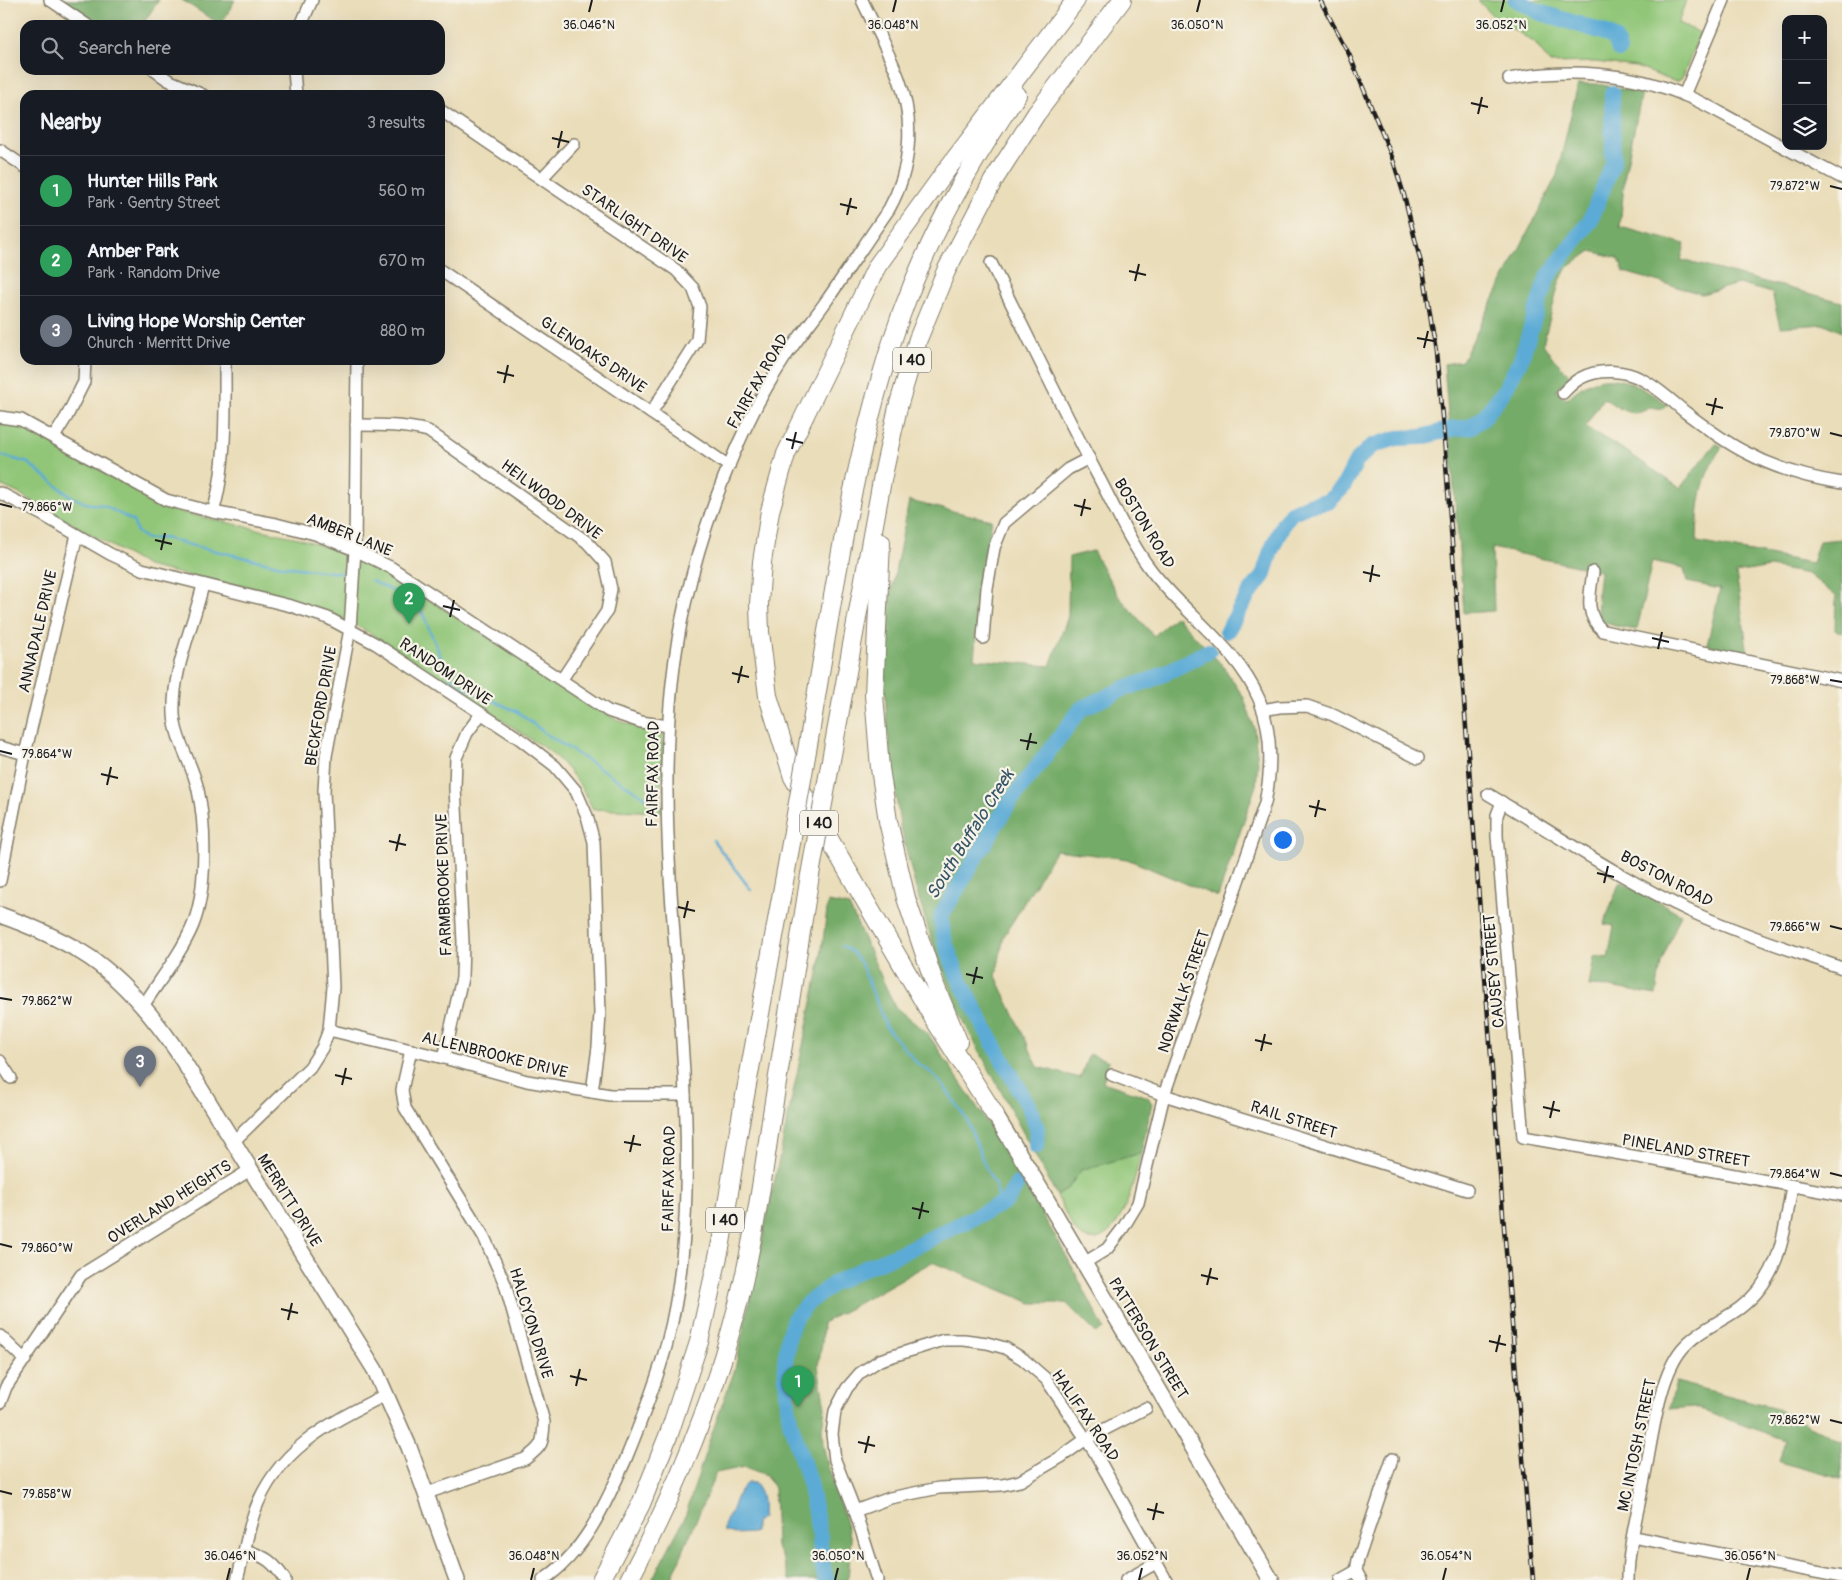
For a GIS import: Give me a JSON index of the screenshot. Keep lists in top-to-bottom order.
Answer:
{
  "streets": {
    "highway": ["I 40"],
    "main road": ["MERRITT DRIVE", "PATTERSON STREET"],
    "street": [
      "STARLIGHT DRIVE",
      "GLENOAKS DRIVE",
      "FAIRFAX ROAD",
      "HEILWOOD DRIVE",
      "BOSTON ROAD",
      "AMBER LANE",
      "ANNADALE DRIVE",
      "RANDOM DRIVE",
      "BECKFORD DRIVE",
      "FARMBROOKE DRIVE",
      "CAUSEY STREET",
      "NORWALK STREET",
      "ALLENBROOKE DRIVE",
      "RAIL STREET",
      "PINELAND STREET",
      "OVERLAND HEIGHTS",
      "HALCYON DRIVE",
      "HALIFAX ROAD",
      "MC INTOSH STREET"
    ]
  },
  "crossings": [
    ["STARLIGHT DRIVE", "GLENOAKS DRIVE"],
    ["GLENOAKS DRIVE", "FAIRFAX ROAD"],
    ["FAIRFAX ROAD", "AMBER LANE"],
    ["FAIRFAX ROAD", "ALLENBROOKE DRIVE"],
    ["HEILWOOD DRIVE", "AMBER LANE"],
    ["HEILWOOD DRIVE", "BECKFORD DRIVE"],
    ["BOSTON ROAD", "CAUSEY STREET"],
    ["BOSTON ROAD", "NORWALK STREET"],
    ["AMBER LANE", "BECKFORD DRIVE"],
    ["ANNADALE DRIVE", "RANDOM DRIVE"],
    ["RANDOM DRIVE", "BECKFORD DRIVE"],
    ["RANDOM DRIVE", "FARMBROOKE DRIVE"],
    ["RANDOM DRIVE", "ALLENBROOKE DRIVE"],
    ["BECKFORD DRIVE", "ALLENBROOKE DRIVE"],
    ["BECKFORD DRIVE", "MERRITT DRIVE"],
    ["FARMBROOKE DRIVE", "ALLENBROOKE DRIVE"],
    ["CAUSEY STREET", "PINELAND STREET"],
    ["NORWALK STREET", "RAIL STREET"],
    ["NORWALK STREET", "PATTERSON STREET"],
    ["ALLENBROOKE DRIVE", "HALCYON DRIVE"],
    ["PINELAND STREET", "MC INTOSH STREET"],
    ["MERRITT DRIVE", "OVERLAND HEIGHTS"],
    ["MERRITT DRIVE", "HALCYON DRIVE"]
  ],
  "water": ["South Buffalo Creek"],
  "page": {
    "map_buttons": ["+", "−"],
    "search": "Search here",
    "heading": ["Nearby", "3 results"],
    "list": [
      {
        "mark": "1",
        "name": "Hunter Hills Park",
        "note": "Park · Gentry Street",
        "value": "560 m"
      },
      {
        "mark": "2",
        "name": "Amber Park",
        "note": "Park · Random Drive",
        "value": "670 m"
      },
      {
        "mark": "3",
        "name": "Living Hope Worship Center",
        "note": "Church · Merritt Drive",
        "value": "880 m"
      }
    ],
    "pins": ["2", "3", "1"]
  },
  "coordinates": [
    "36.046°N",
    "36.048°N",
    "36.050°N",
    "36.052°N",
    "79.872°W",
    "79.870°W",
    "79.866°W",
    "79.868°W",
    "79.864°W",
    "79.862°W",
    "79.860°W",
    "79.858°W",
    "36.054°N",
    "36.056°N"
  ]
}
